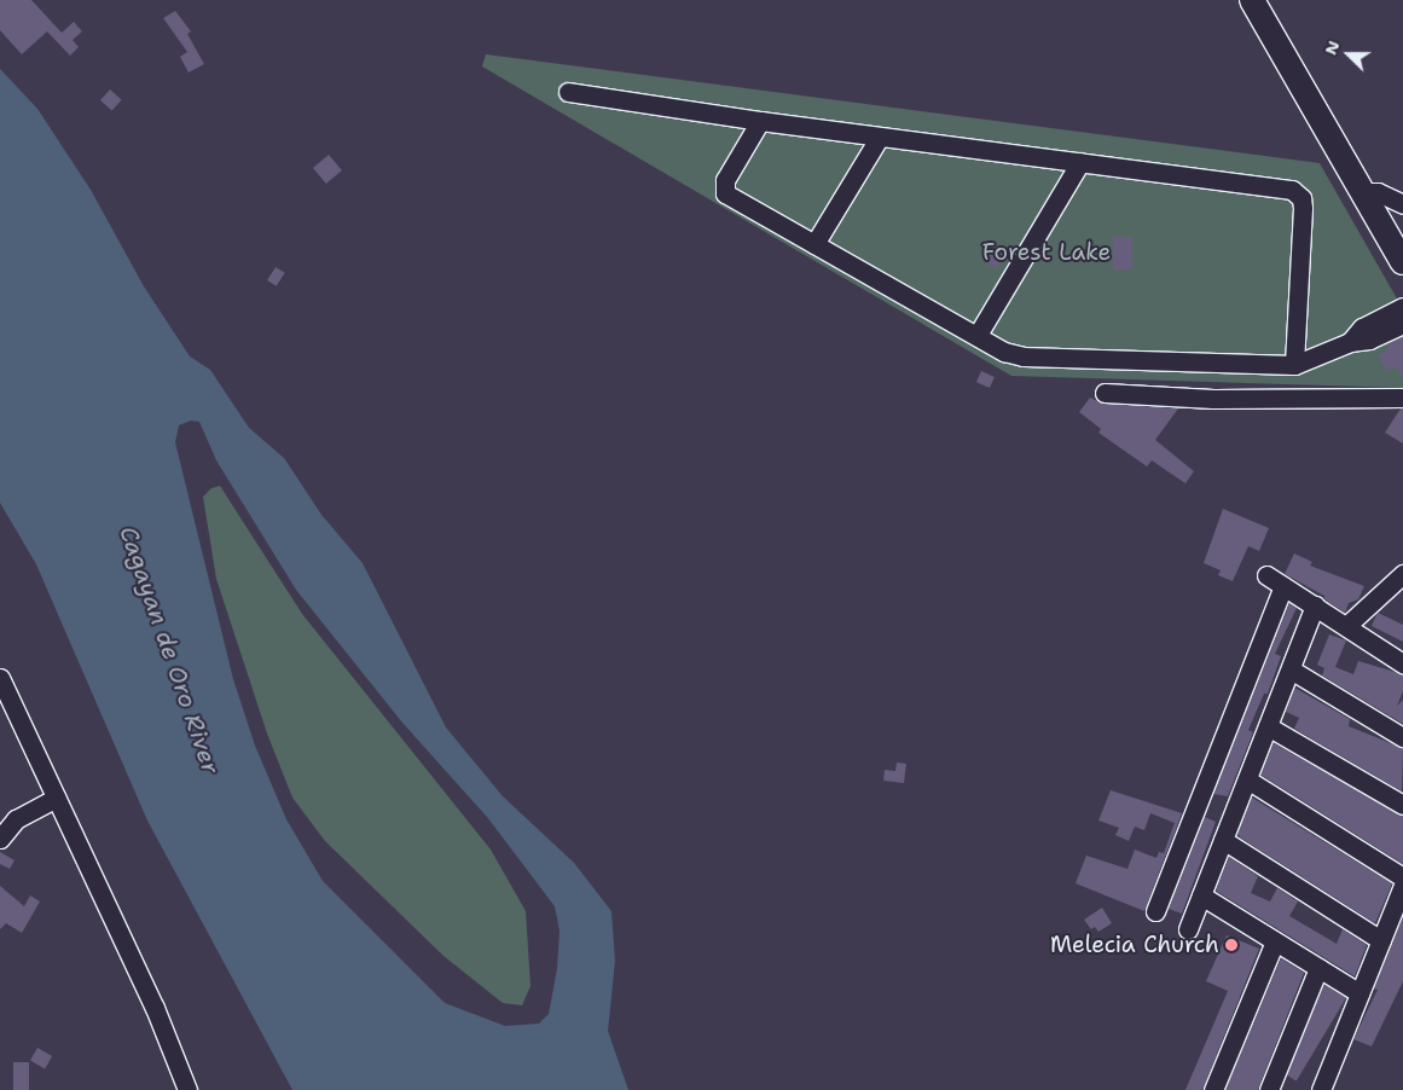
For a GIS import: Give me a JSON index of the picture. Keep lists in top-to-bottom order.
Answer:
{
  "water": ["Cagayan de Oro River"],
  "parks": ["Forest Lake"],
  "places": ["Melecia Church"],
  "north": "left"
}
